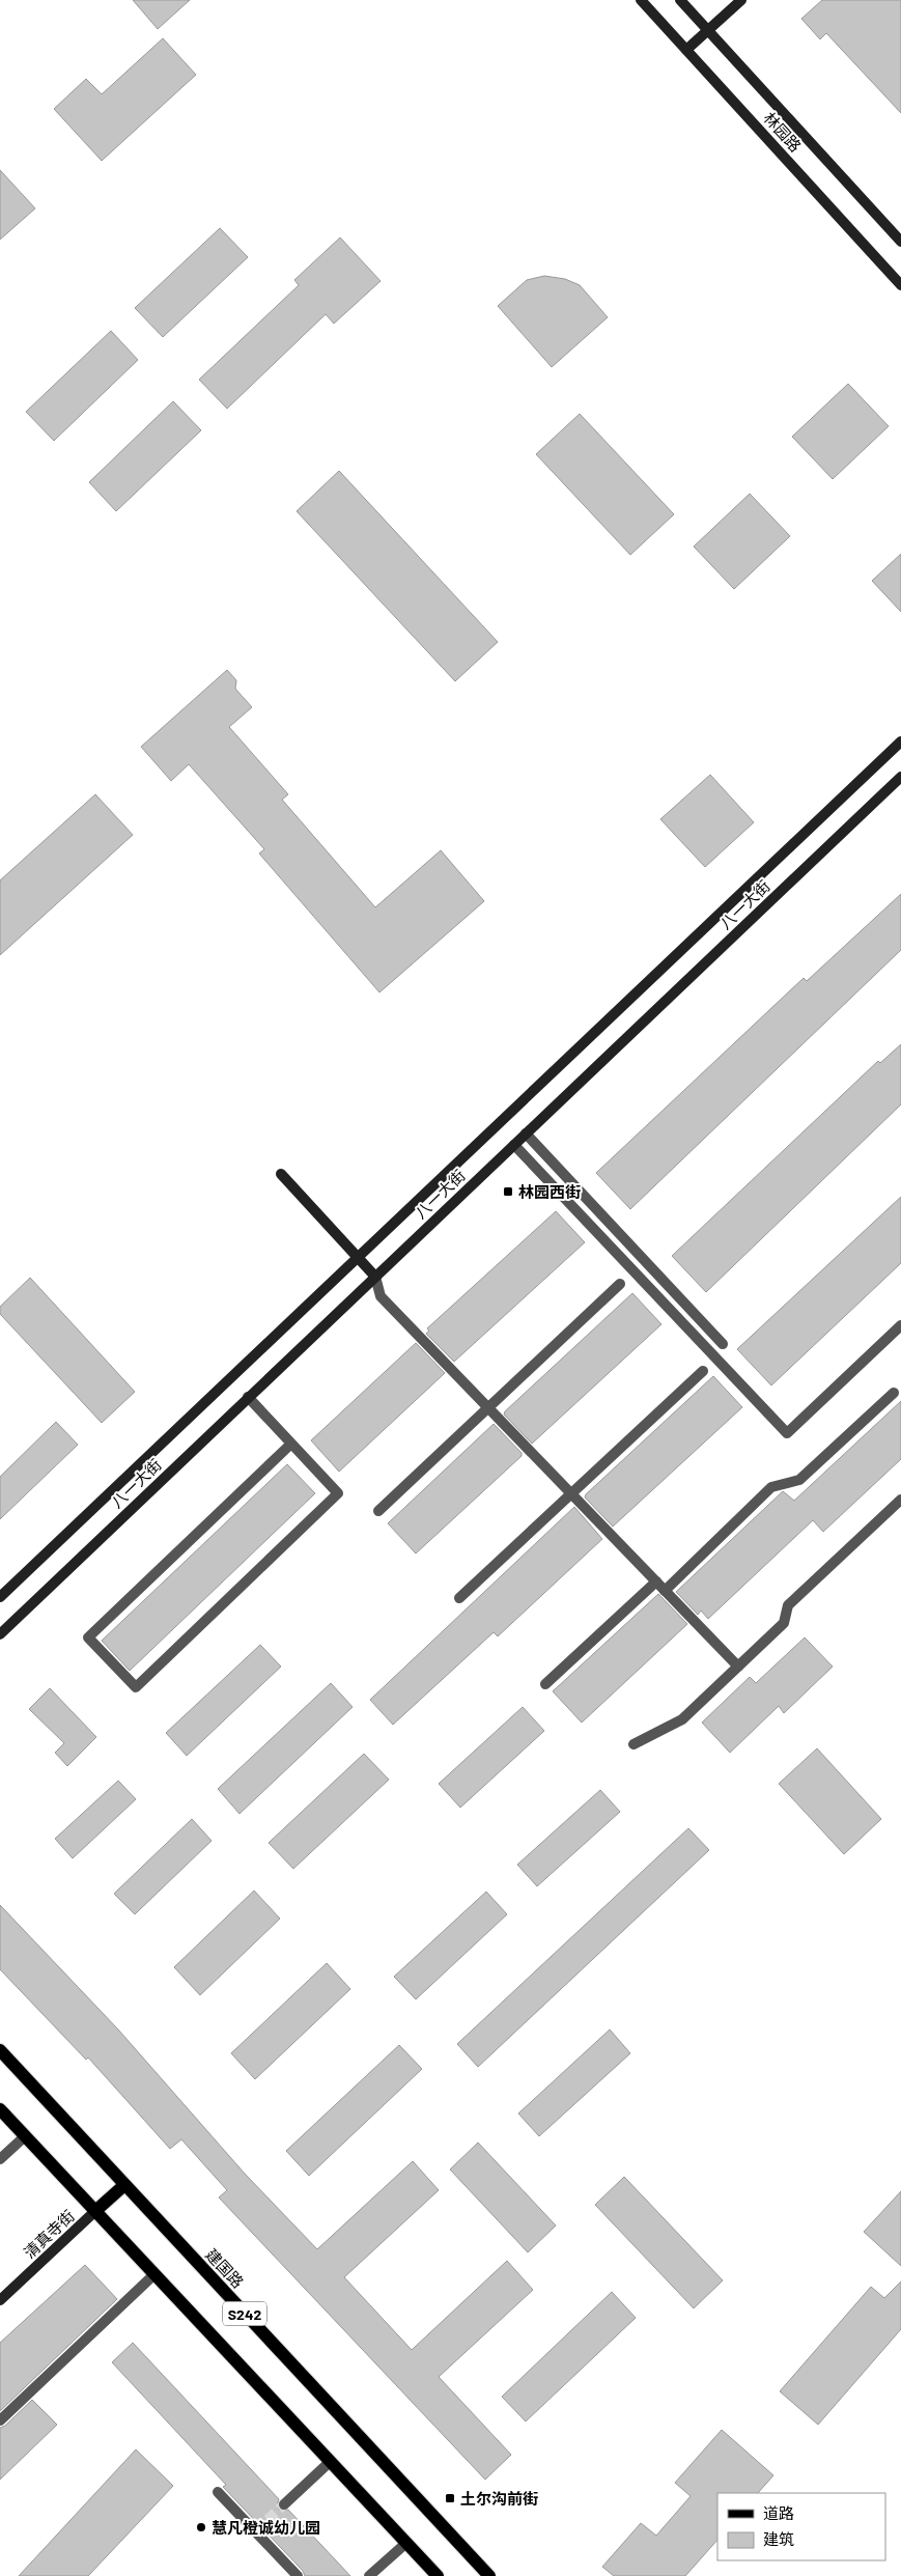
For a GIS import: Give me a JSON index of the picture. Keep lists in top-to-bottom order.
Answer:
{
  "streets": {
    "main road": [
      "林园路",
      "八一大街",
      "清真寺街",
      "建国路",
      "S242"
    ]
  },
  "crossings": [
    ["清真寺街", "S242"]
  ],
  "places": {
    "transit": ["林园西街", "土尔沟前街"],
    "other": ["慧凡橙诚幼儿园"]
  },
  "legend": ["道路", "建筑"]
}
